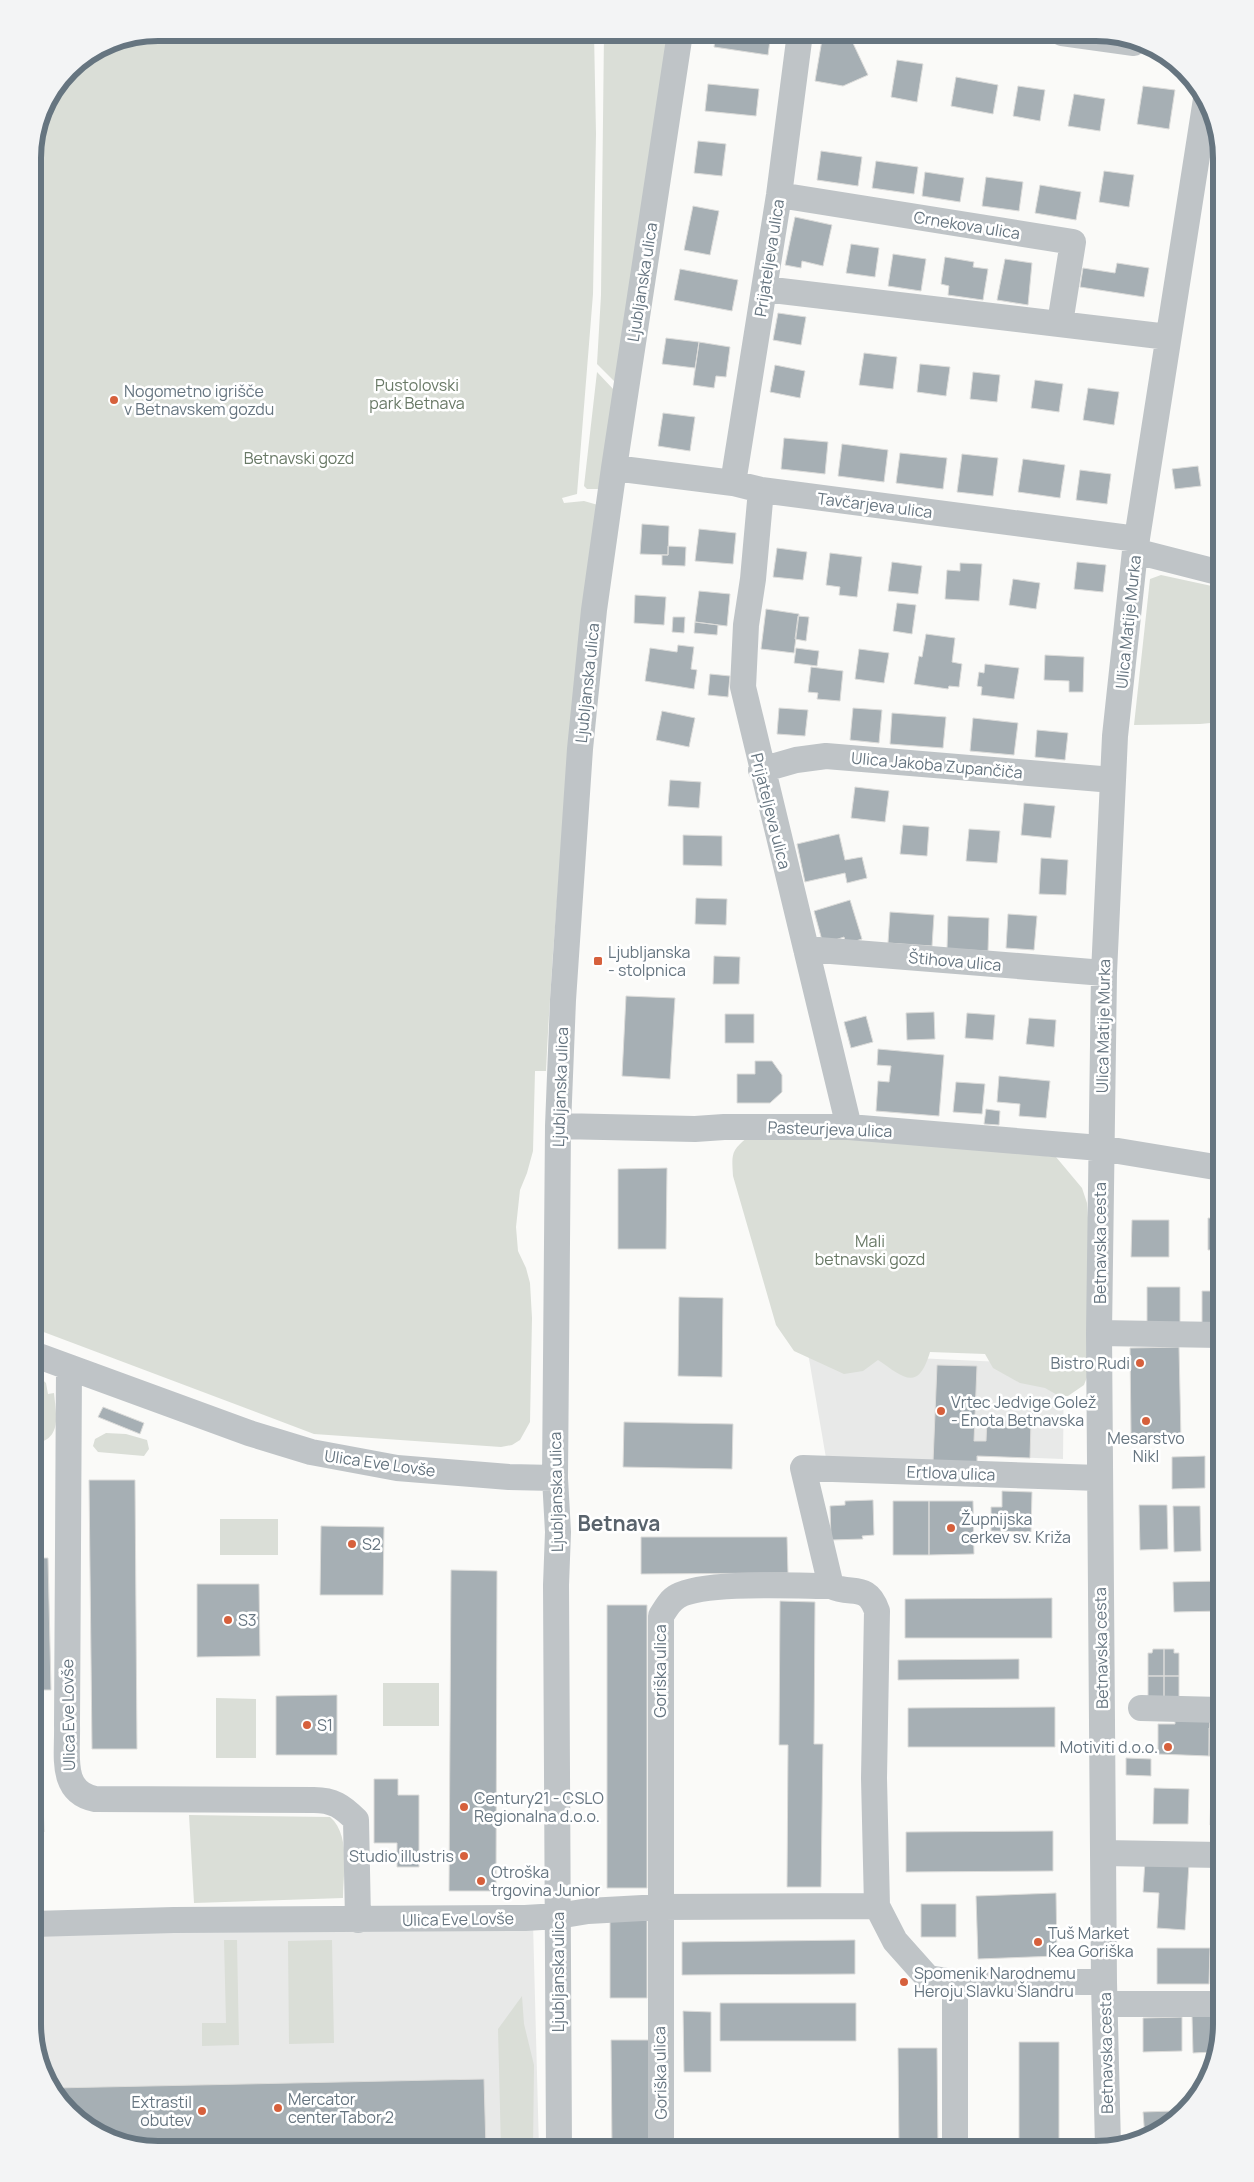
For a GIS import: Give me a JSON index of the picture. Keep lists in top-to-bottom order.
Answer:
{
  "streets": {
    "street": [
      "Crnekova ulica",
      "Prijateljeva ulica",
      "Ljubljanska ulica",
      "Tavčarjeva ulica",
      "Ulica Matije Murka",
      "Ulica Jakoba Zupančiča",
      "Štihova ulica",
      "Pasteurjeva ulica",
      "Betnavska cesta",
      "Ulica Eve Lovše",
      "Ertlova ulica",
      "Goriška ulica"
    ]
  },
  "crossings": [
    ["Crnekova ulica", "Prijateljeva ulica"],
    ["Prijateljeva ulica", "Tavčarjeva ulica"],
    ["Prijateljeva ulica", "Ulica Jakoba Zupančiča"],
    ["Prijateljeva ulica", "Štihova ulica"],
    ["Prijateljeva ulica", "Pasteurjeva ulica"],
    ["Ljubljanska ulica", "Tavčarjeva ulica"],
    ["Ljubljanska ulica", "Pasteurjeva ulica"],
    ["Ljubljanska ulica", "Ulica Eve Lovše"],
    ["Tavčarjeva ulica", "Ulica Matije Murka"],
    ["Ulica Matije Murka", "Ulica Jakoba Zupančiča"],
    ["Ulica Matije Murka", "Štihova ulica"],
    ["Ulica Matije Murka", "Pasteurjeva ulica"],
    ["Ulica Matije Murka", "Betnavska cesta"],
    ["Pasteurjeva ulica", "Betnavska cesta"],
    ["Betnavska cesta", "Ertlova ulica"],
    ["Betnavska cesta", "Goriška ulica"],
    ["Ertlova ulica", "Goriška ulica"]
  ],
  "districts": ["Betnava"],
  "parks": ["Pustolovski park Betnava", "Betnavski gozd", "Mali betnavski gozd"],
  "places": {
    "other": [
      "Nogometno igrišče v Betnavskem gozdu",
      "Bistro Rudi",
      "Vrtec Jedvige Golež - Enota Betnavska",
      "Mesarstvo Nikl",
      "Župnijska cerkev sv. Križa",
      "S2",
      "S3",
      "S1",
      "Motiviti d.o.o.",
      "Century21 - CSLO Regionalna d.o.o.",
      "Studio illustris",
      "Otroška trgovina Junior",
      "Tuš Market Kea Goriška",
      "Spomenik Narodnemu Heroju Slavku Šlandru",
      "Mercator center Tabor 2",
      "Extrastil obutev"
    ],
    "transit": ["Ljubljanska - stolpnica"]
  }
}
